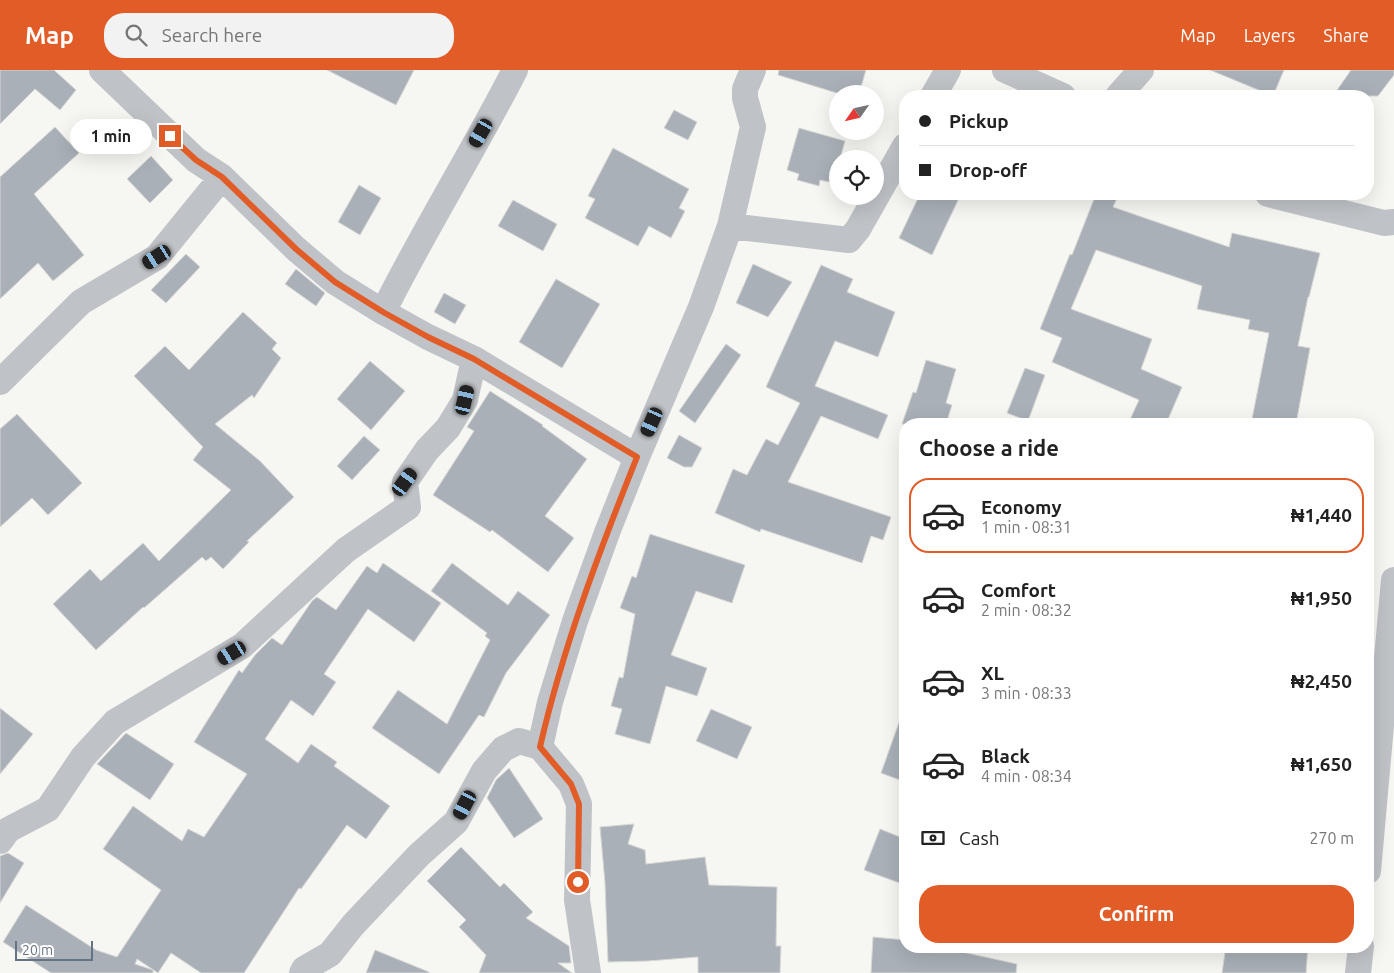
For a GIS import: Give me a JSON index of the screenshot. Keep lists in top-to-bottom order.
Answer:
{
  "scale_bar": "20 m",
  "north": "bottom left",
  "page": {
    "header": "Map",
    "search": "Search here",
    "nav": ["Map", "Layers", "Share"],
    "banner": ["Pickup", "Drop-off"],
    "bubble": "1 min",
    "heading": "Choose a ride",
    "list": [
      {
        "name": "Economy",
        "note": "1 min · 08:31",
        "value": "₦1,440"
      },
      {
        "name": "Comfort",
        "note": "2 min · 08:32",
        "value": "₦1,950"
      },
      {
        "name": "XL",
        "note": "3 min · 08:33",
        "value": "₦2,450"
      },
      {
        "name": "Black",
        "note": "4 min · 08:34",
        "value": "₦1,650"
      }
    ],
    "pay": ["Cash", "270 m"],
    "buttons": "Confirm",
    "scale": "20 m"
  }
}
